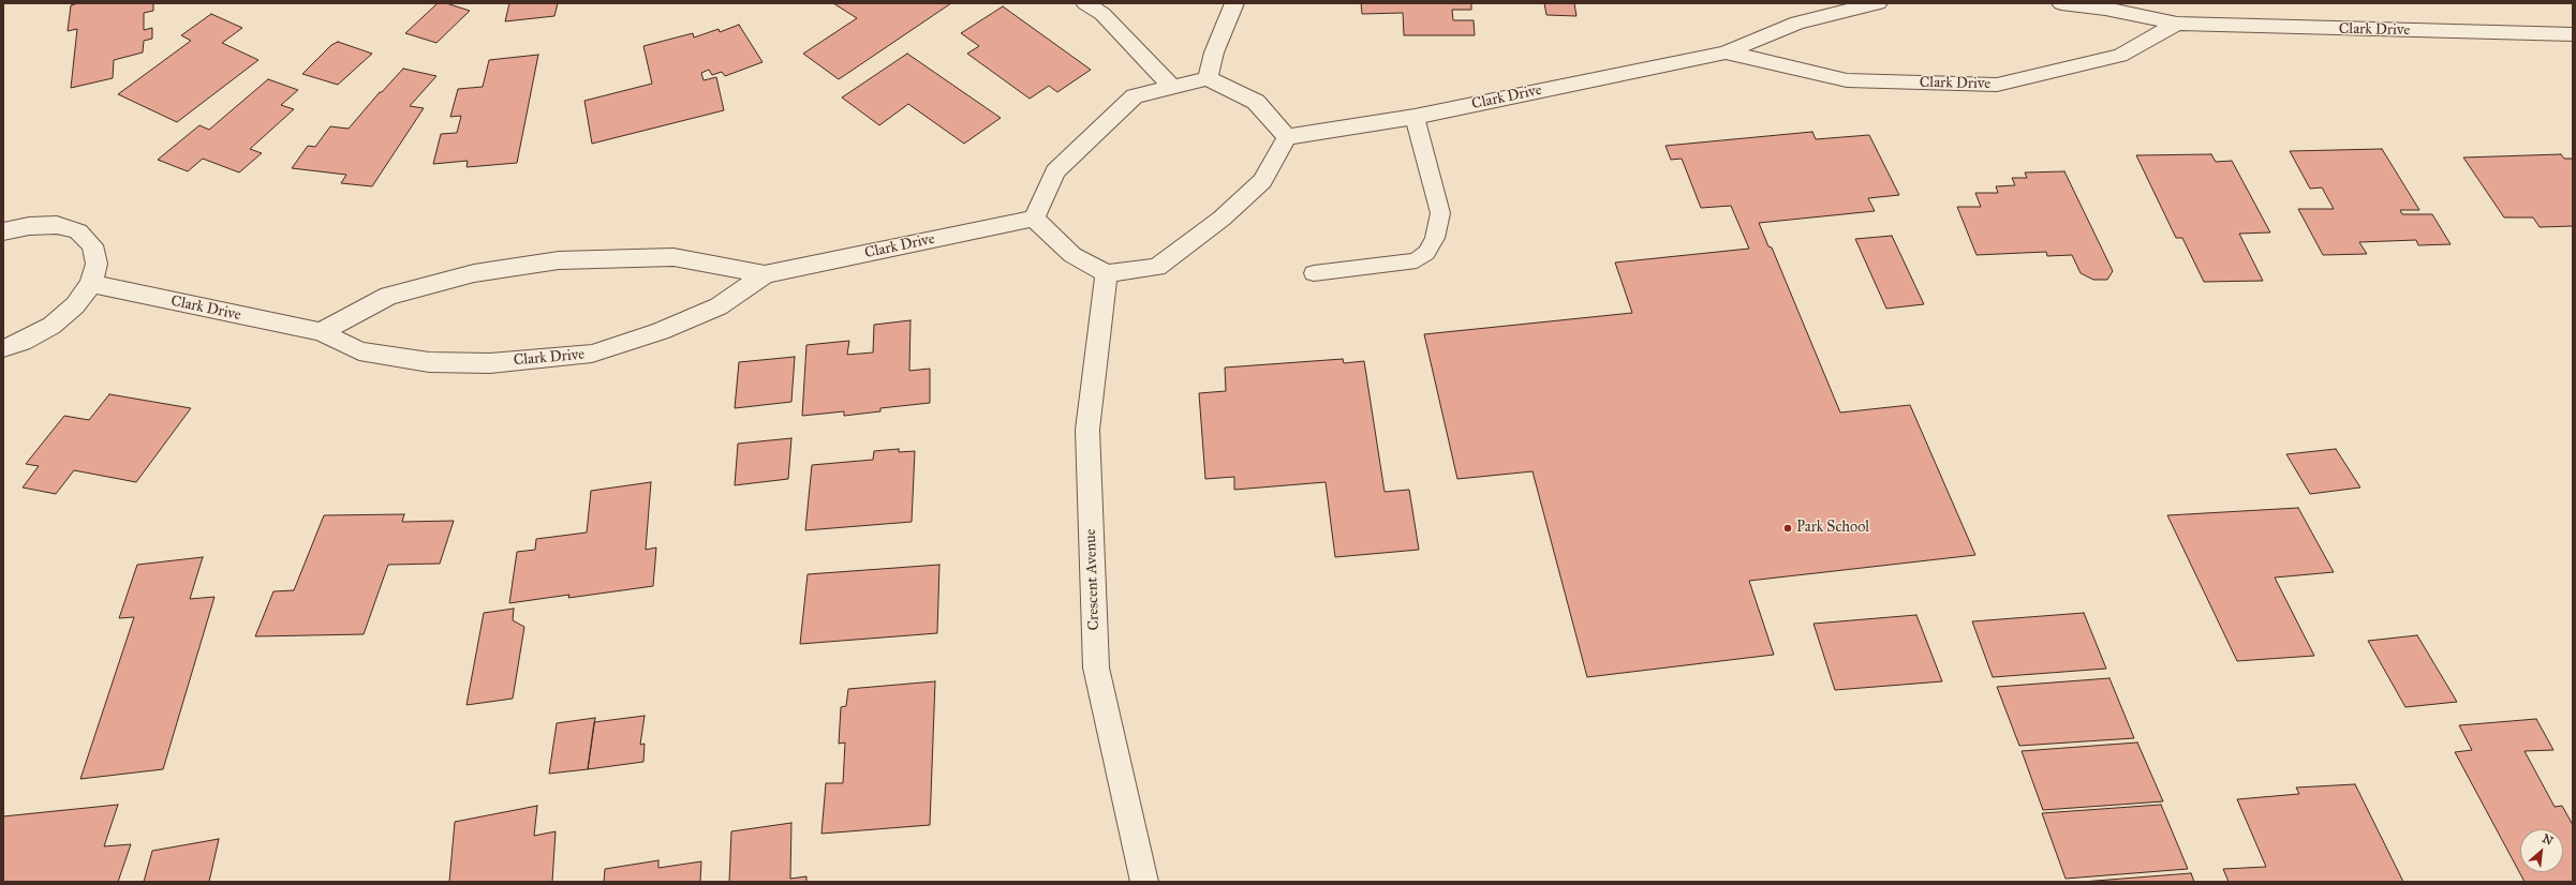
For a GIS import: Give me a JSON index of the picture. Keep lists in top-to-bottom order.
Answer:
{
  "streets": {
    "street": ["Clark Drive", "Crescent Avenue"]
  },
  "places": ["Park School"],
  "north": "top right"
}
